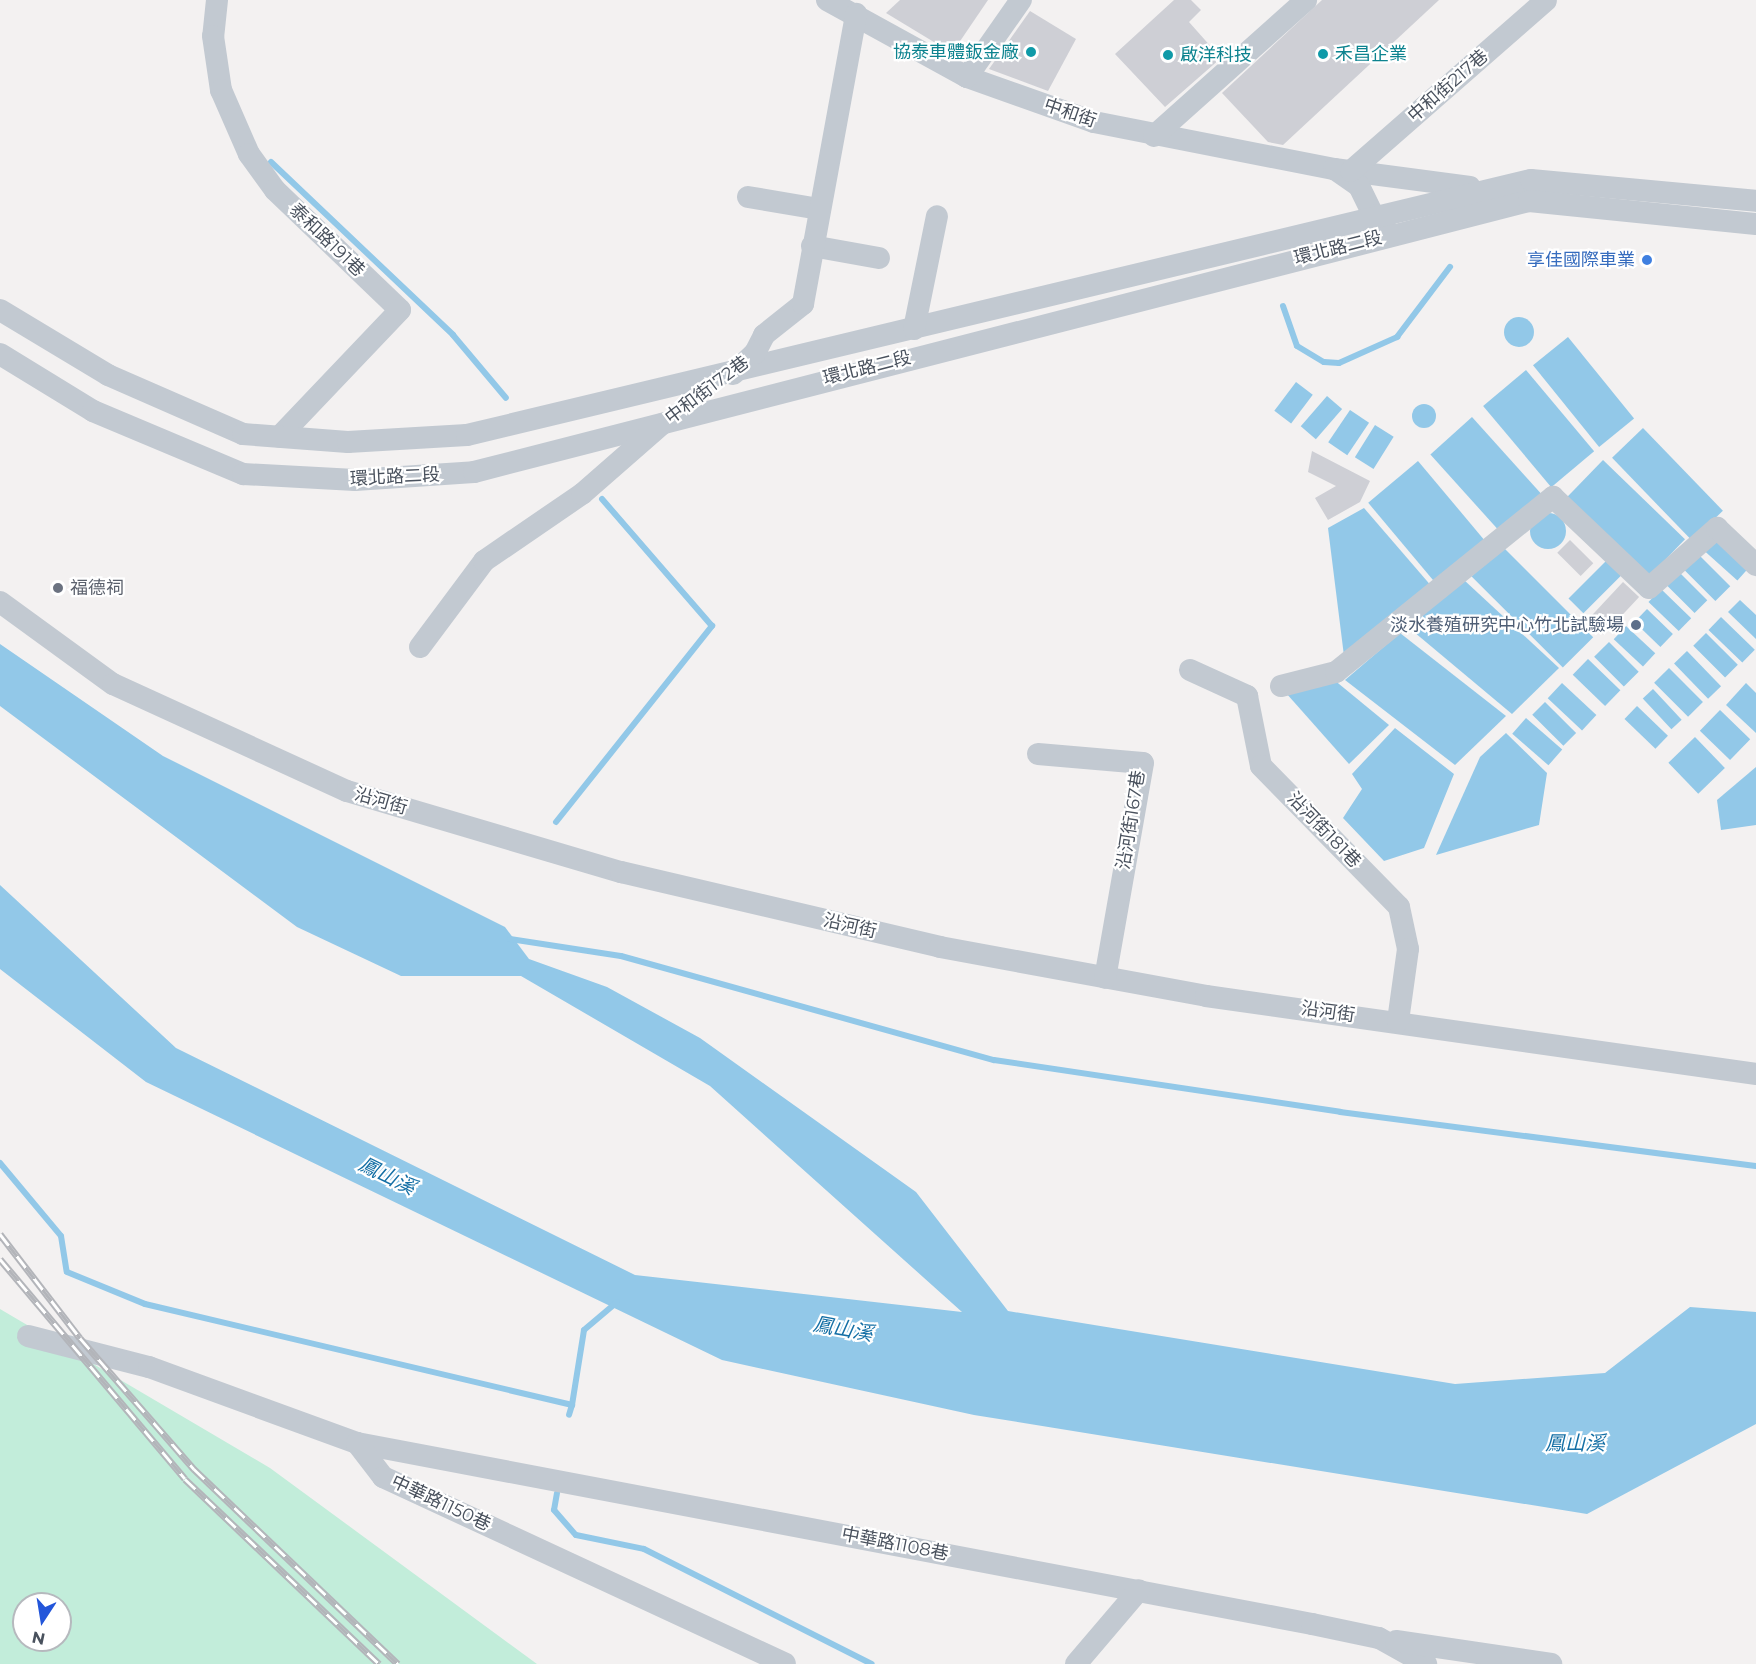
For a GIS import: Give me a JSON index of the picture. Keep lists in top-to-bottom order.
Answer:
{
  "streets": {
    "street": [
      "中和街217巷",
      "中和街",
      "泰和路191巷",
      "環北路二段",
      "中和街172巷",
      "沿河街",
      "沿河街167巷",
      "沿河街181巷",
      "中華路1150巷",
      "中華路1108巷"
    ]
  },
  "crossings": [
    ["中和街217巷", "中和街"],
    ["中和街", "環北路二段"],
    ["中和街", "中和街172巷"],
    ["泰和路191巷", "環北路二段"],
    ["環北路二段", "中和街172巷"],
    ["沿河街", "沿河街167巷"],
    ["沿河街", "沿河街181巷"],
    ["中華路1150巷", "中華路1108巷"]
  ],
  "water": ["鳳山溪"],
  "places": [
    "協泰車體鈑金廠",
    "禾昌企業",
    "啟洋科技",
    "享佳國際車業",
    "福德祠",
    "淡水養殖研究中心竹北試驗場"
  ],
  "north": "bottom"
}
